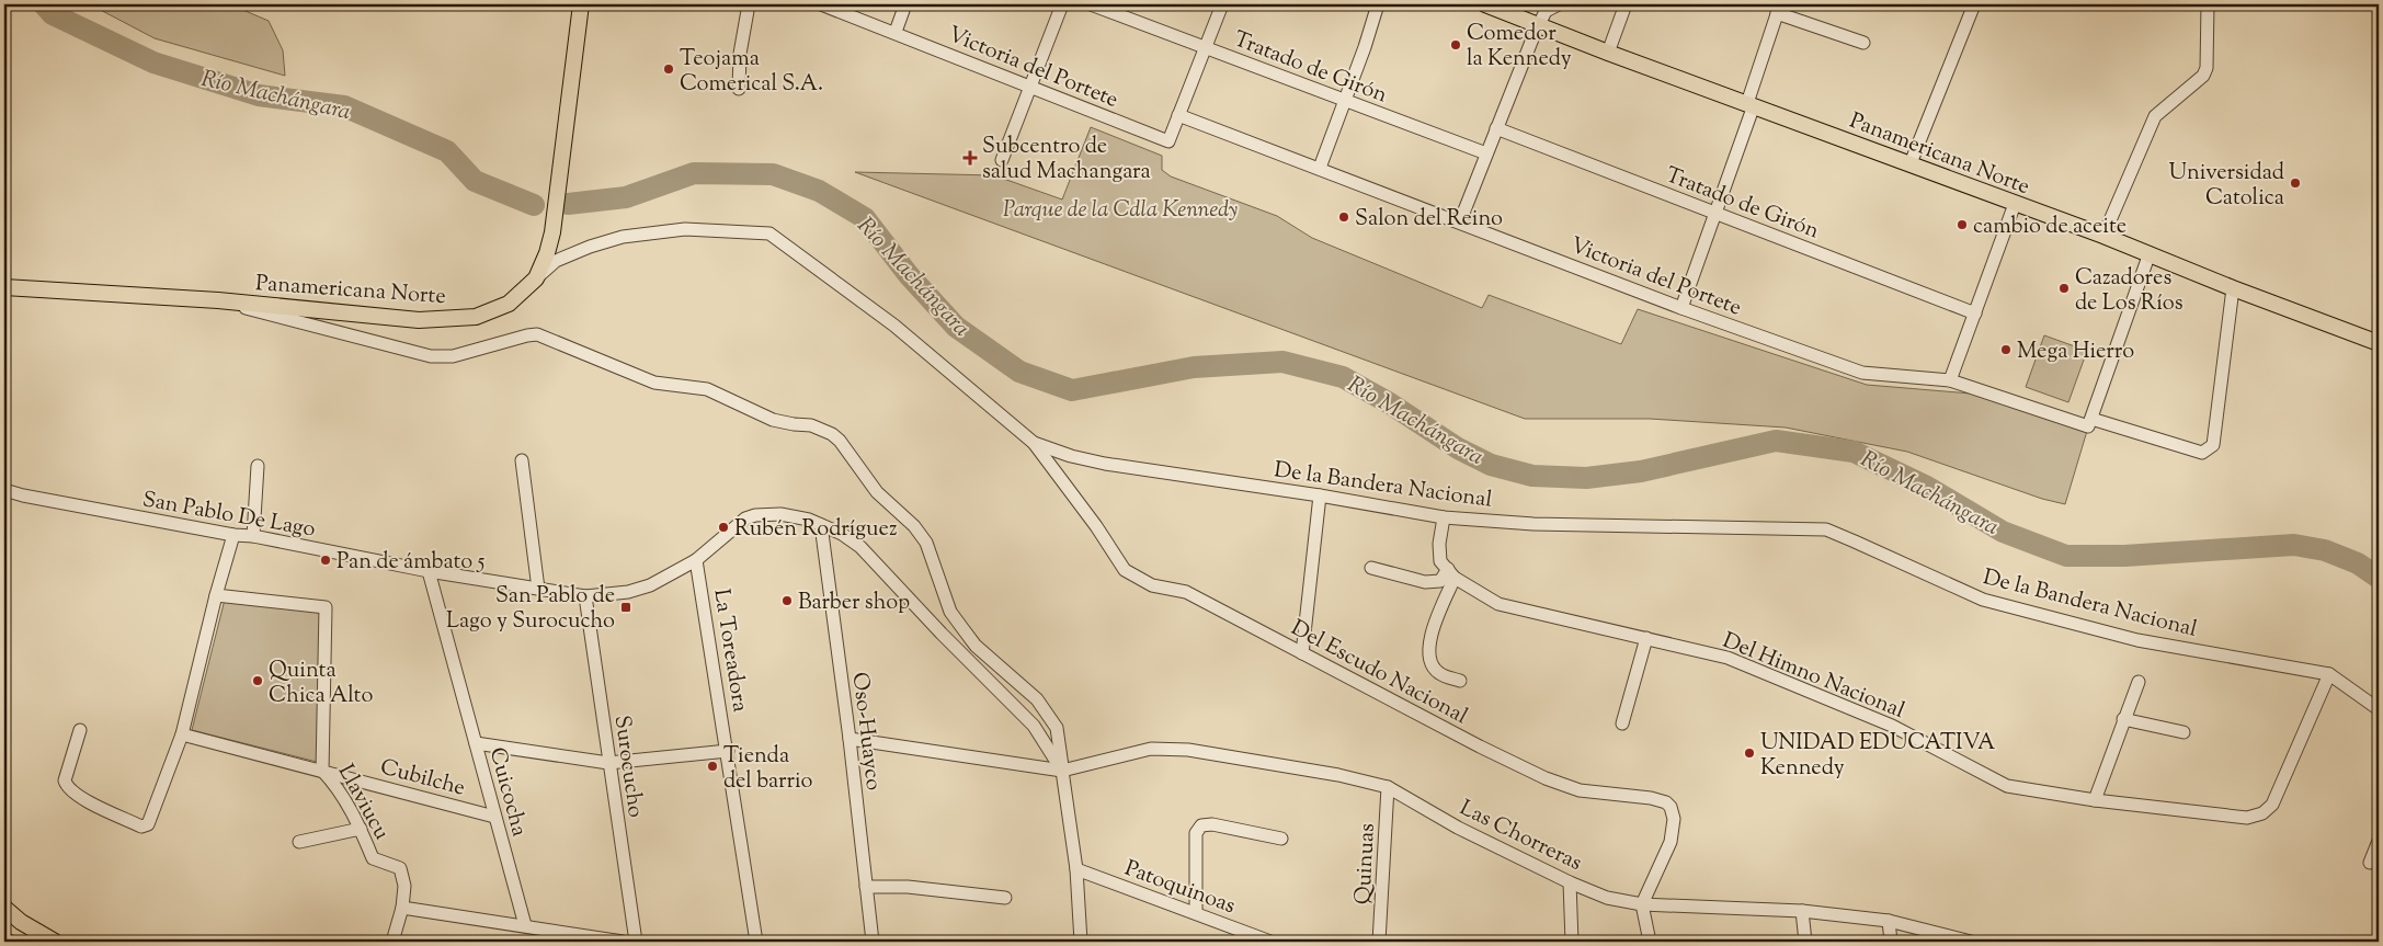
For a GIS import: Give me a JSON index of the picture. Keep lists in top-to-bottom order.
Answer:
{
  "streets": {
    "main road": ["Panamericana Norte"],
    "street": [
      "Victoria del Portete",
      "Tratado de Girón",
      "De la Bandera Nacional",
      "San Pablo De Lago",
      "La Toreadora",
      "Del Escudo Nacional",
      "Del Himno Nacional",
      "Oso-Huayco",
      "Surocucho",
      "Cubilche",
      "Cuicocha",
      "Llaviucu",
      "Las Chorreras",
      "Quinuas",
      "Patoquinoas"
    ]
  },
  "crossings": [
    ["Panamericana Norte", "De la Bandera Nacional"],
    ["De la Bandera Nacional", "Del Escudo Nacional"],
    ["De la Bandera Nacional", "Del Himno Nacional"],
    ["San Pablo De Lago", "La Toreadora"],
    ["San Pablo De Lago", "Oso-Huayco"],
    ["San Pablo De Lago", "Surocucho"],
    ["San Pablo De Lago", "Cuicocha"],
    ["San Pablo De Lago", "Las Chorreras"],
    ["San Pablo De Lago", "Patoquinoas"],
    ["Del Escudo Nacional", "Las Chorreras"],
    ["Cubilche", "Cuicocha"],
    ["Cubilche", "Llaviucu"],
    ["Las Chorreras", "Quinuas"]
  ],
  "water": ["Río Machángara"],
  "parks": ["Parque de la Cdla Kennedy"],
  "places": {
    "other": [
      "Comedor la Kennedy",
      "Teojama Comerical S.A.",
      "Universidad Catolica",
      "Salon del Reino",
      "cambio de aceite",
      "Cazadores de Los Ríos",
      "Mega Hierro",
      "Rubén Rodríguez",
      "Pan de ámbato 5",
      "Barber shop",
      "Quinta Chica Alto",
      "UNIDAD EDUCATIVA Kennedy",
      "Tienda del barrio"
    ],
    "health": ["Subcentro de salud Machangara"],
    "transit": ["San Pablo de Lago y Surocucho"]
  }
}
